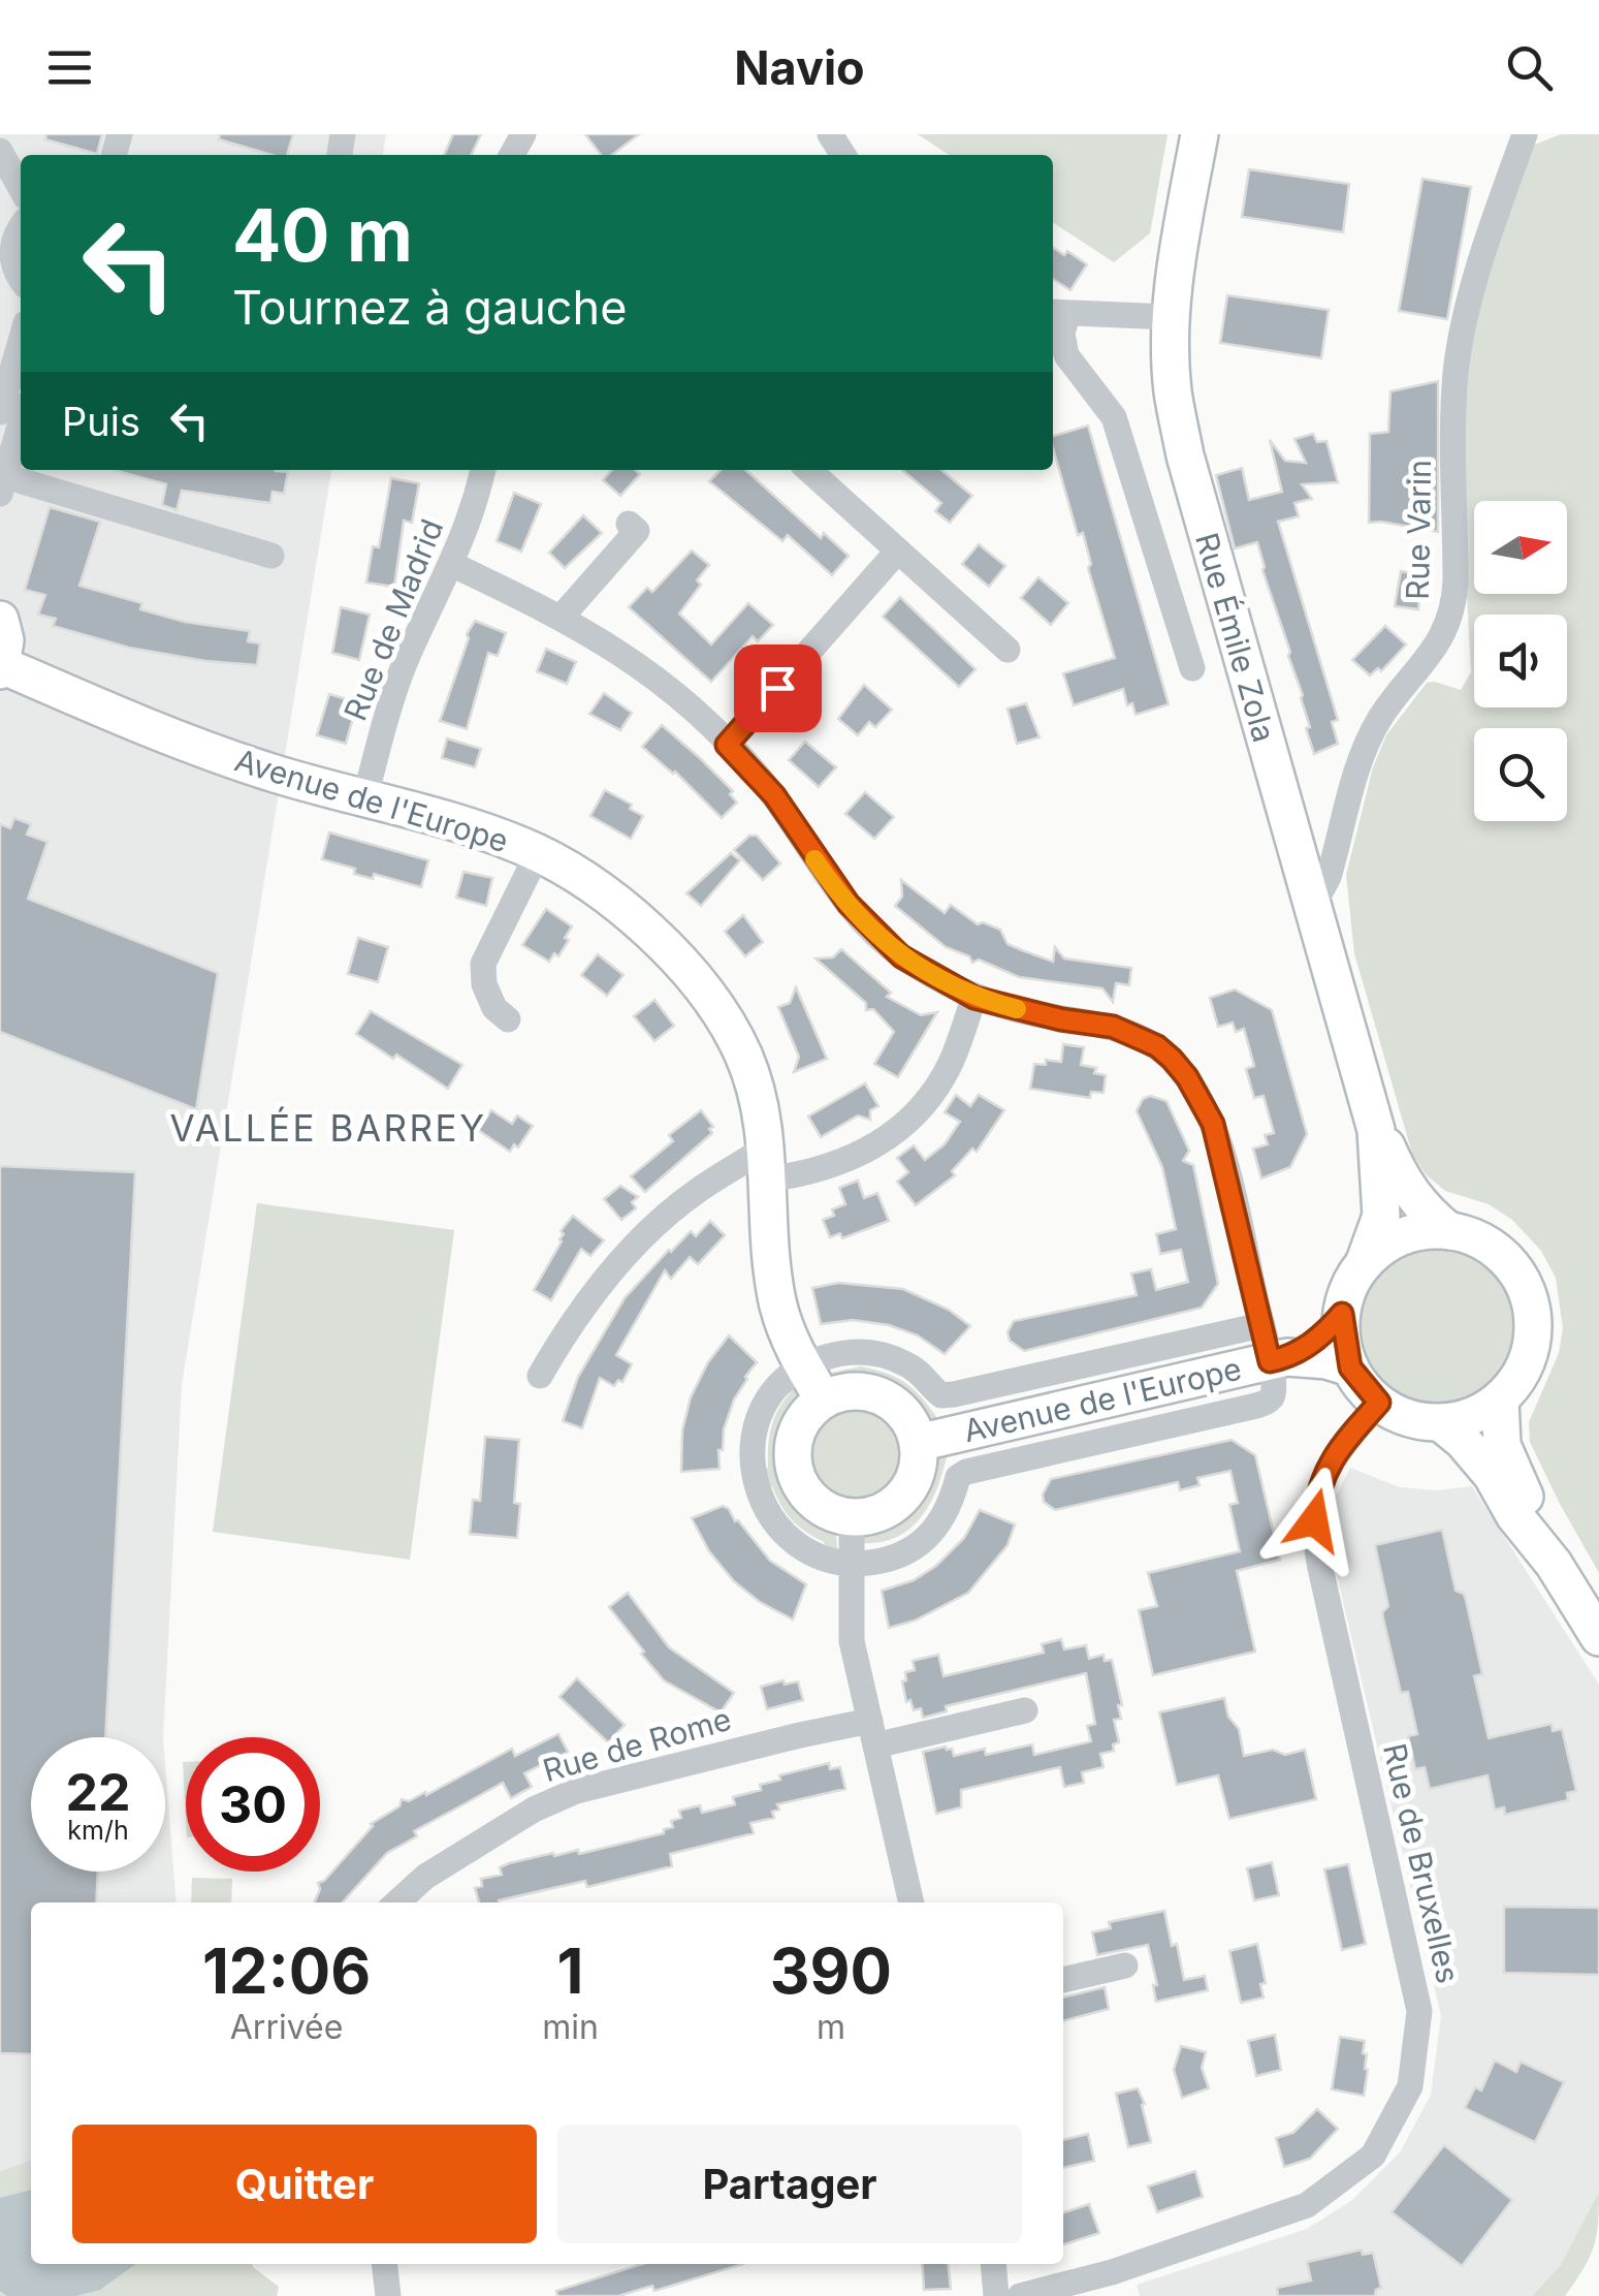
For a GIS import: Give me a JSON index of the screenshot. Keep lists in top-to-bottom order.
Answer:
{
  "streets": {
    "main road": ["Rue Émile Zola", "Avenue de l'Europe"],
    "street": [
      "Rue Varin",
      "Rue de Madrid",
      "Rue de Rome",
      "Rue de Bruxelles"
    ]
  },
  "crossings": [
    ["Rue Varin", "Rue Émile Zola"],
    ["Rue de Madrid", "Avenue de l'Europe"],
    ["Rue Émile Zola", "Avenue de l'Europe"],
    ["Rue Émile Zola", "Rue de Bruxelles"],
    ["Avenue de l'Europe", "Rue de Bruxelles"]
  ],
  "districts": ["VALLÉE BARREY"],
  "north": "right",
  "page": {
    "header": "Navio",
    "turn": ["40 m", "Tournez à gauche"],
    "then": "Puis",
    "speed": "22 km/h",
    "limit": "30",
    "eta": [
      "12:06",
      "Arrivée",
      "1",
      "min",
      "390",
      "m"
    ],
    "buttons": ["Quitter", "Partager"]
  }
}
